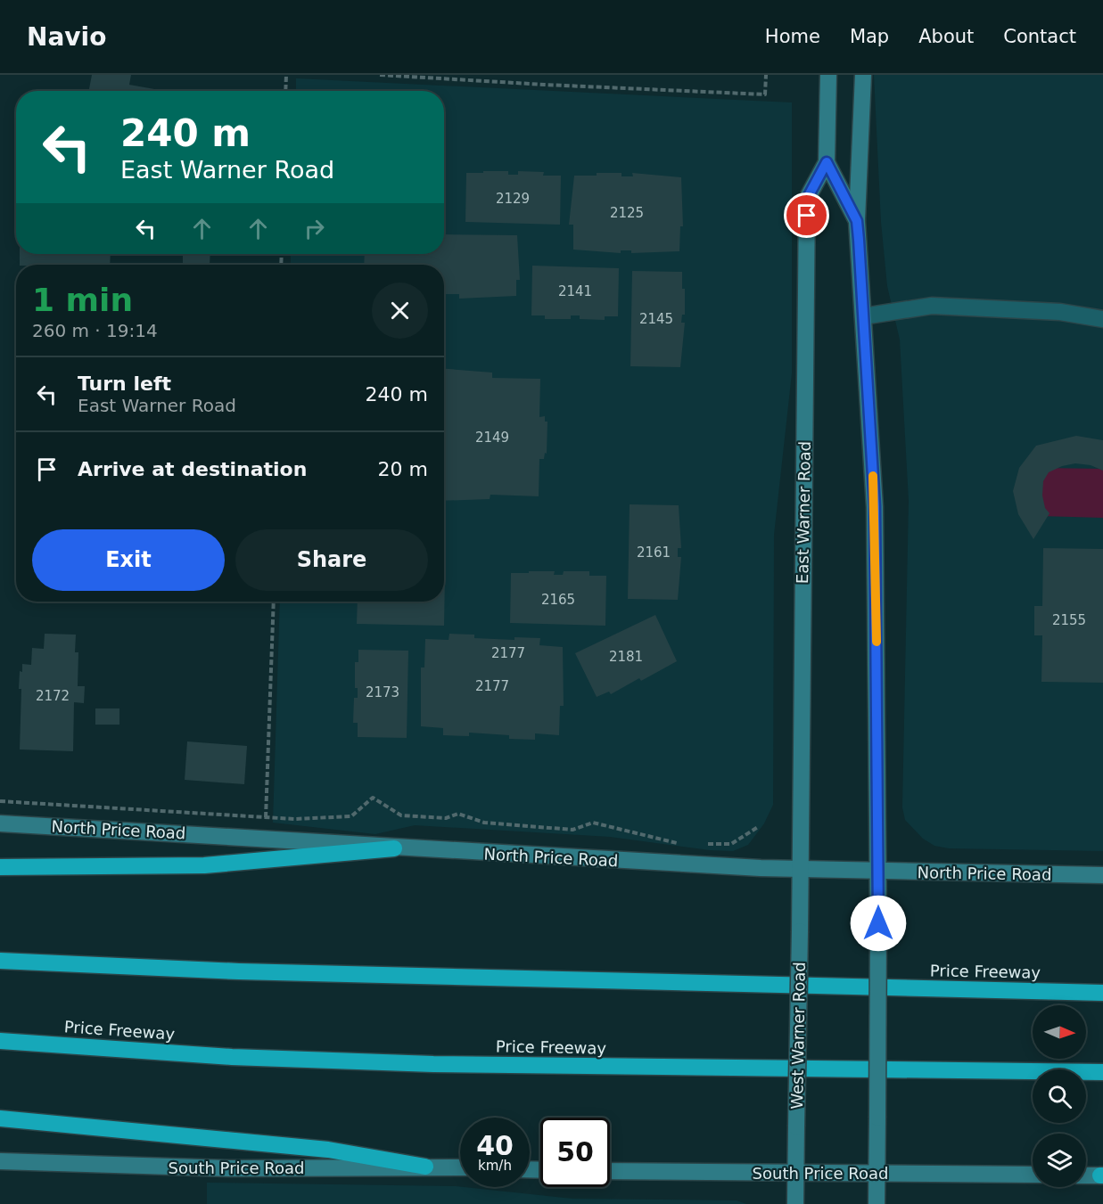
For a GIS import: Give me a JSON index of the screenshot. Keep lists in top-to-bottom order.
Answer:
{
  "streets": {
    "highway": ["Price Freeway"],
    "main road": [
      "East Warner Road",
      "North Price Road",
      "West Warner Road",
      "South Price Road"
    ]
  },
  "crossings": [
    ["East Warner Road", "North Price Road"],
    ["East Warner Road", "West Warner Road"],
    ["East Warner Road", "South Price Road"],
    ["North Price Road", "West Warner Road"],
    ["West Warner Road", "South Price Road"]
  ],
  "house_numbers": [
    "2129",
    "2125",
    "2141",
    "2145",
    "2149",
    "2161",
    "2165",
    "2155",
    "2177",
    "2181",
    "2177",
    "2173",
    "2172"
  ],
  "north": "right",
  "page": {
    "header": "Navio",
    "nav": [
      "Home",
      "Map",
      "About",
      "Contact"
    ],
    "turn": ["240 m", "East Warner Road"],
    "heading": ["1 min", "260 m · 19:14"],
    "list": [
      {
        "name": "Turn left",
        "note": "East Warner Road",
        "value": "240 m"
      },
      {
        "name": "Arrive at destination",
        "value": "20 m"
      }
    ],
    "buttons": ["Exit", "Share"],
    "speed": "40 km/h",
    "limit": "50"
  }
}
